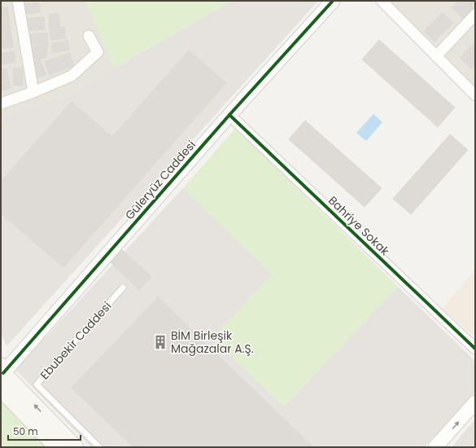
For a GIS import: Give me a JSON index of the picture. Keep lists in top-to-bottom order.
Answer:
{
  "streets": {
    "street": ["Güleryüz Caddesi", "Bahriye Sokak"],
    "lane": ["Ebubekir Caddesi"]
  },
  "crossings": [
    ["Güleryüz Caddesi", "Bahriye Sokak"]
  ],
  "places": {
    "building": ["BİM Birleşik Mağazalar A.Ş."]
  },
  "scale_bar": "50 m"
}
